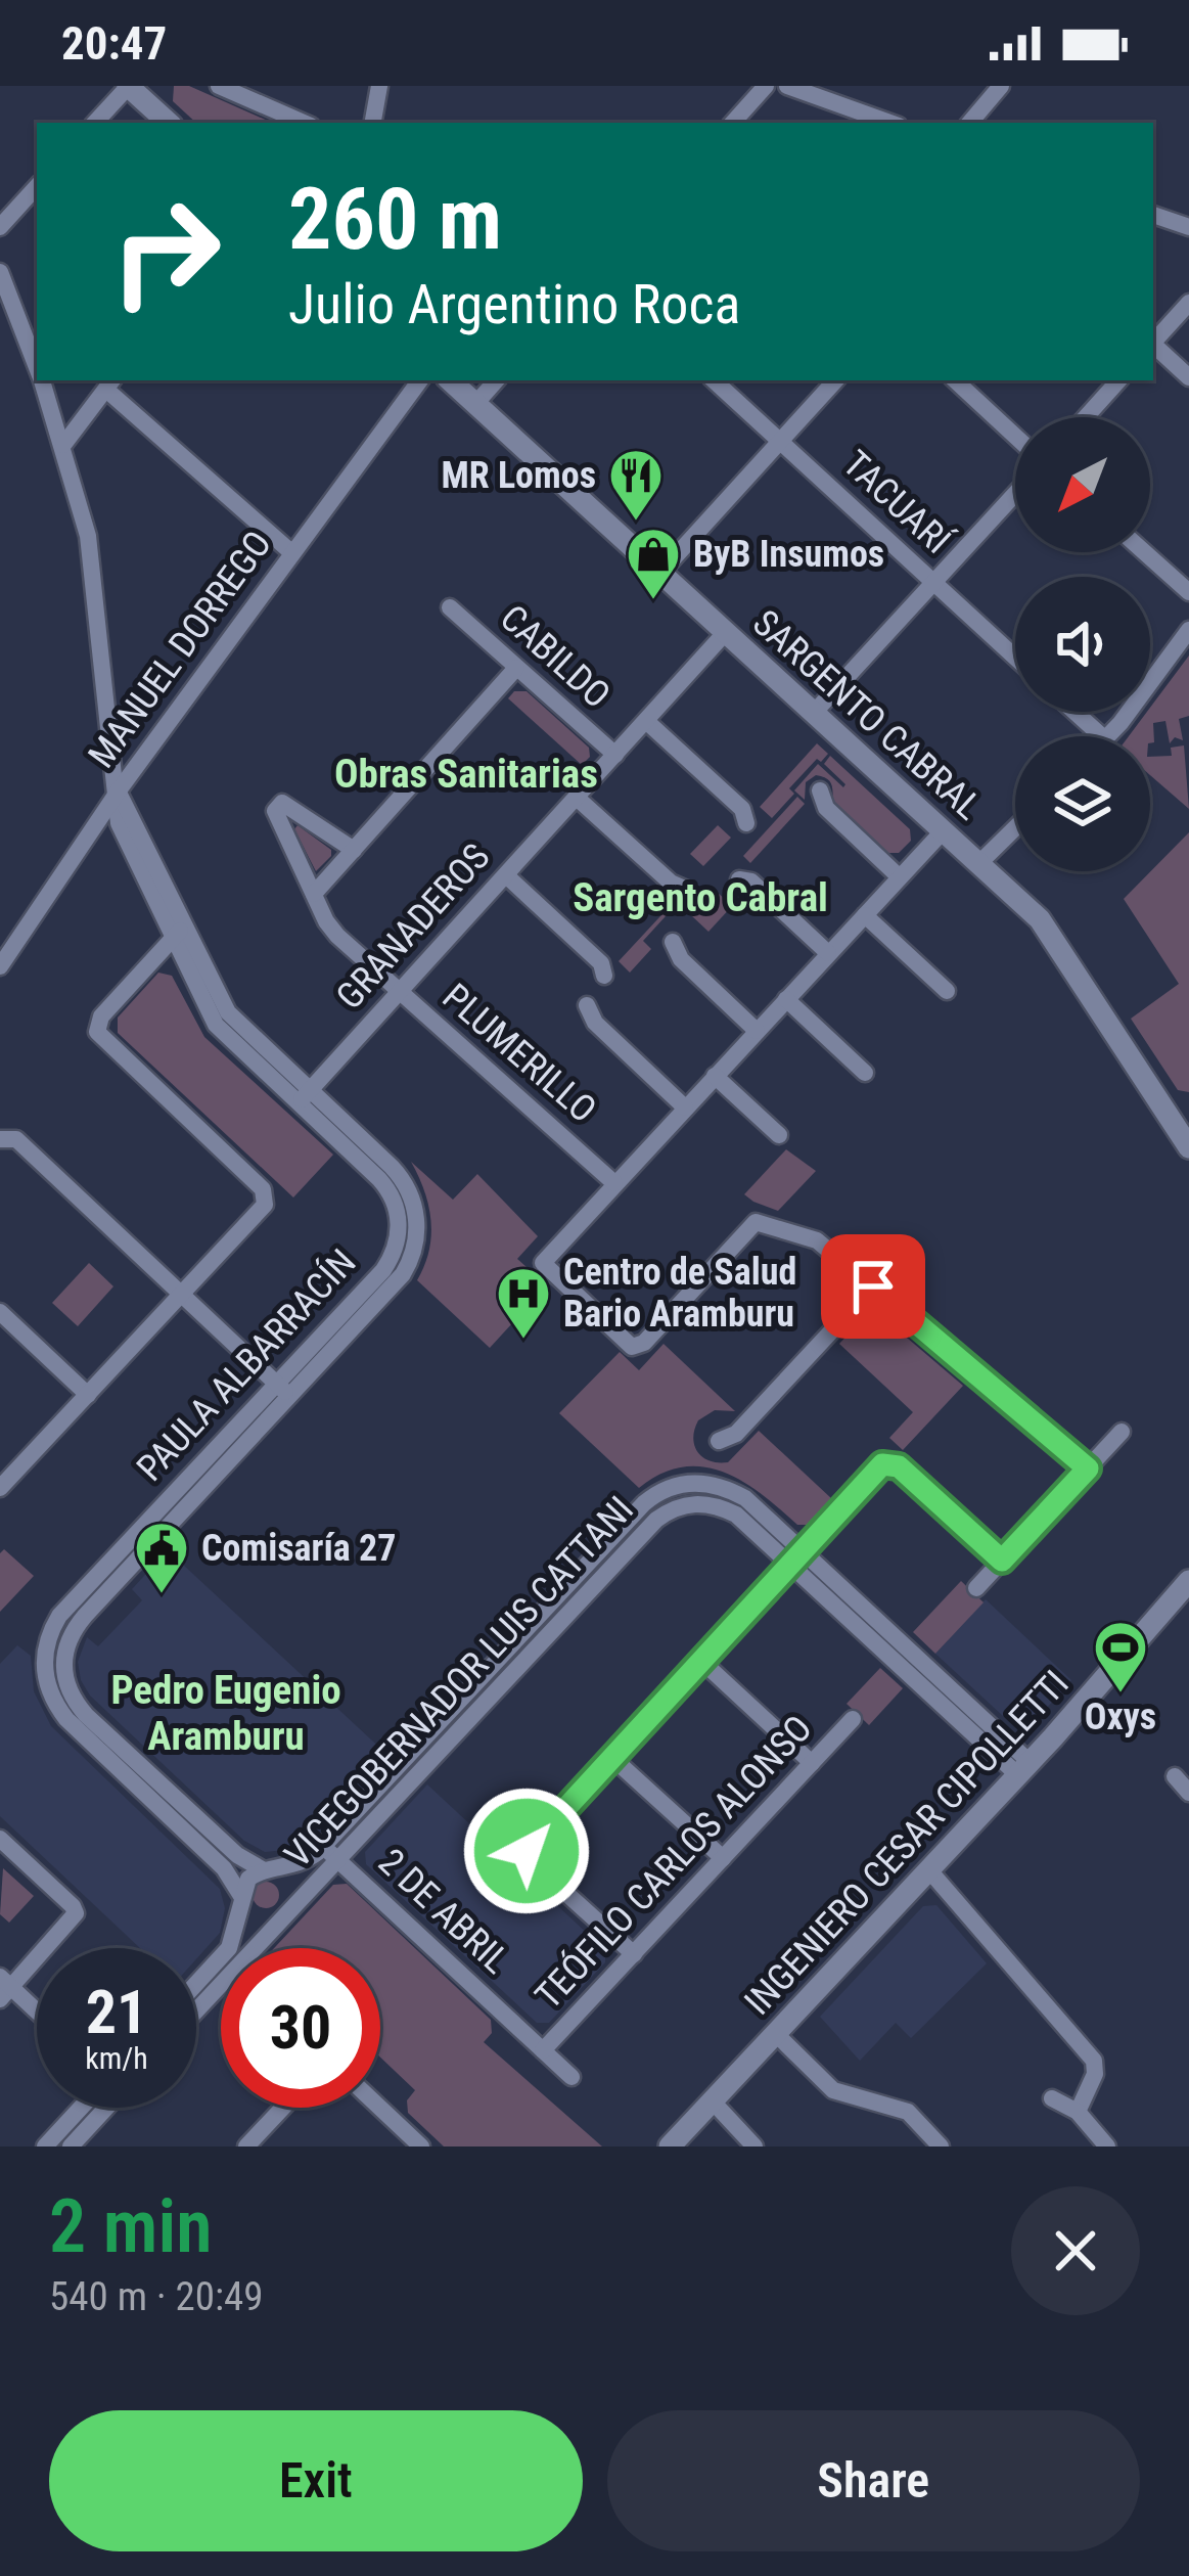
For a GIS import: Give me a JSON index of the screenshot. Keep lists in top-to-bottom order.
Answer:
{
  "streets": {
    "main road": ["SARGENTO CABRAL", "INGENIERO CESAR CIPOLLETTI"],
    "street": [
      "TACUARÍ",
      "MANUEL DORREGO",
      "CABILDO",
      "GRANADEROS",
      "PLUMERILLO",
      "PAULA ALBARRACÍN",
      "VICEGOBERNADOR LUIS CATTANI",
      "TEÓFILO CARLOS ALONSO",
      "2 DE ABRIL"
    ]
  },
  "crossings": [
    ["MANUEL DORREGO", "PAULA ALBARRACÍN"],
    ["CABILDO", "GRANADEROS"],
    ["SARGENTO CABRAL", "GRANADEROS"],
    ["GRANADEROS", "PLUMERILLO"],
    ["GRANADEROS", "PAULA ALBARRACÍN"],
    ["PAULA ALBARRACÍN", "VICEGOBERNADOR LUIS CATTANI"],
    ["VICEGOBERNADOR LUIS CATTANI", "2 DE ABRIL"],
    ["TEÓFILO CARLOS ALONSO", "2 DE ABRIL"]
  ],
  "districts": ["Obras Sanitarias", "Sargento Cabral", "Pedro Eugenio Aramburu"],
  "places": {
    "restaurant": ["MR Lomos"],
    "shop": ["ByB Insumos"],
    "hospital": ["Centro de Salud Bario Aramburu"],
    "public building": ["Comisaría 27"],
    "sports": ["Oxys"]
  },
  "north": "bottom left",
  "page": {
    "status": "20:47",
    "turn": ["260 m", "Julio Argentino Roca"],
    "speed": "21 km/h",
    "limit": "30",
    "heading": ["2 min", "540 m · 20:49"],
    "buttons": ["Exit", "Share"]
  }
}
